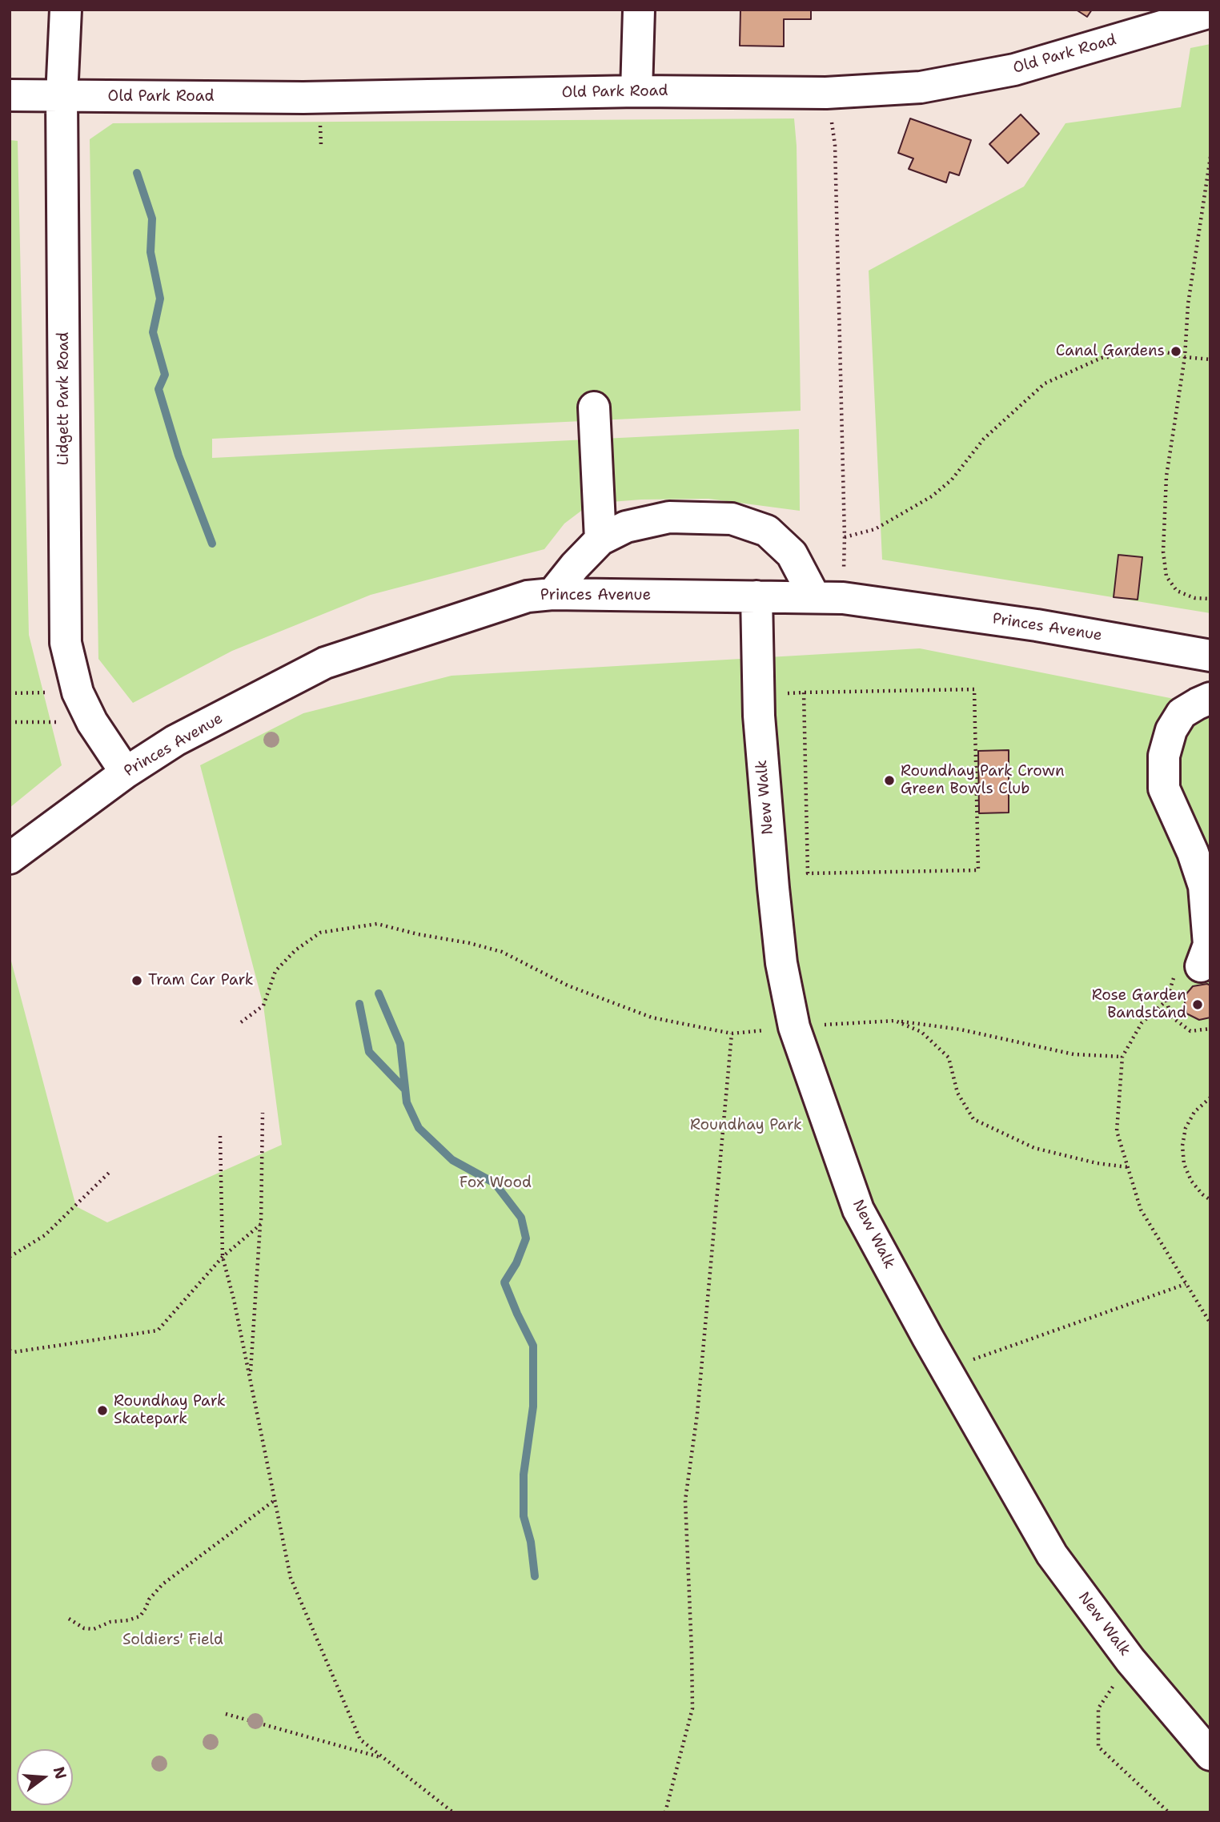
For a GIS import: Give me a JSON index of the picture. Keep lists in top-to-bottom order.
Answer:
{
  "streets": {
    "street": [
      "Old Park Road",
      "Lidgett Park Road",
      "Princes Avenue",
      "New Walk"
    ]
  },
  "crossings": [
    ["Old Park Road", "Lidgett Park Road"],
    ["Lidgett Park Road", "Princes Avenue"],
    ["Princes Avenue", "New Walk"]
  ],
  "parks": ["Roundhay Park", "Fox Wood", "Soldiers' Field"],
  "places": [
    "Canal Gardens",
    "Roundhay Park Crown Green Bowls Club",
    "Tram Car Park",
    "Rose Garden Bandstand",
    "Roundhay Park Skatepark"
  ],
  "north": "right"
}
